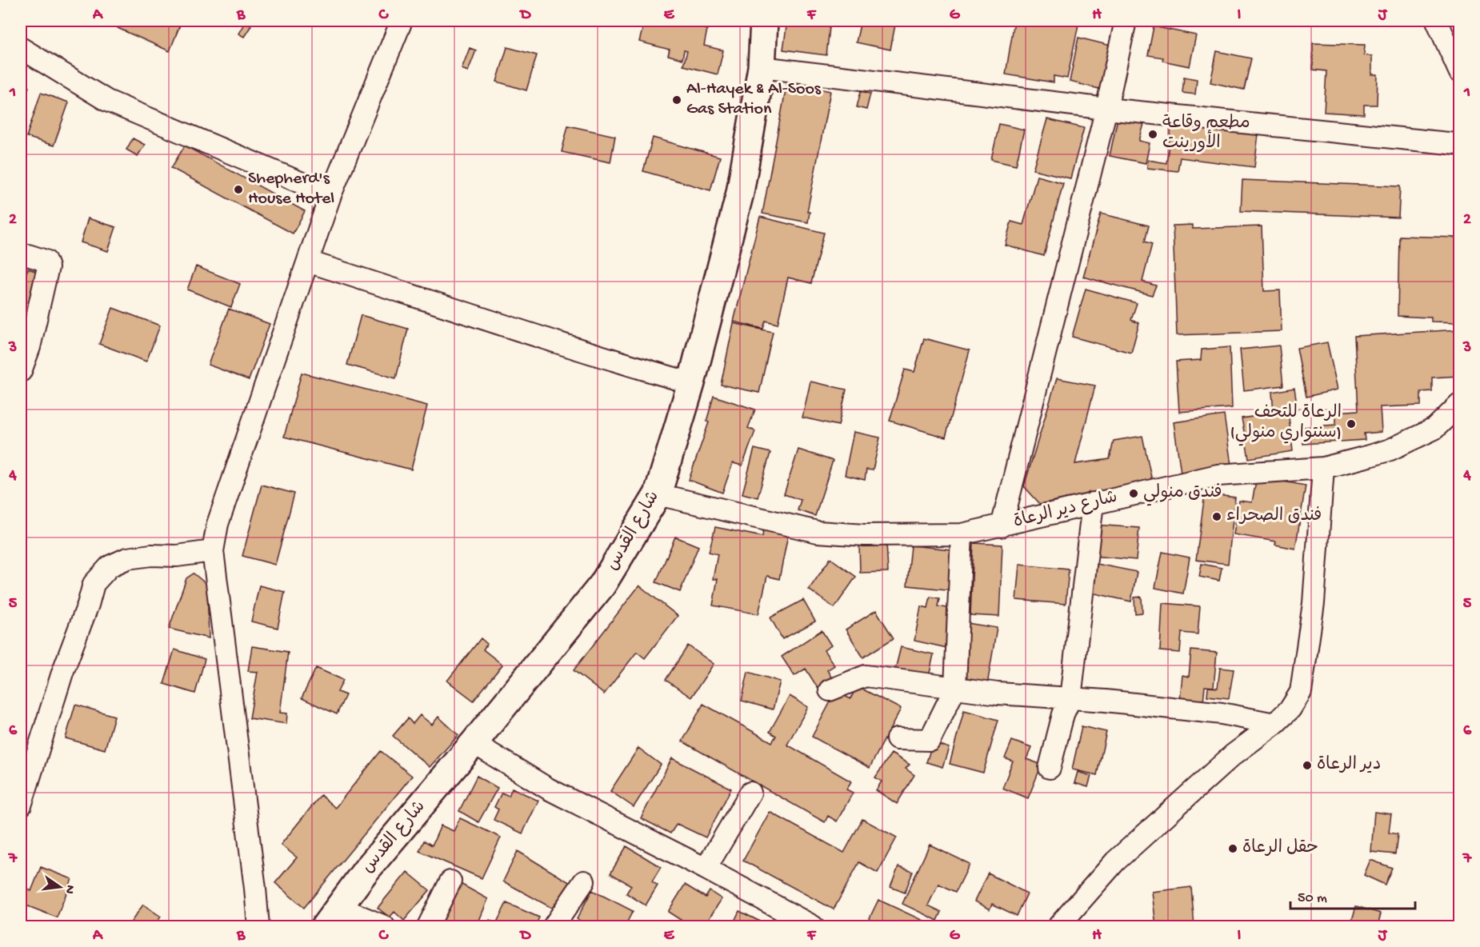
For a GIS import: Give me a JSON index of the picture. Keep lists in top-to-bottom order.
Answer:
{
  "streets": {
    "main road": ["شارع القدس"],
    "street": ["شارع دير الرعاة"]
  },
  "crossings": [
    ["شارع دير الرعاة", "شارع القدس"]
  ],
  "places": [
    "Al-Hayek & Al-Soos Gas Station",
    "مطعم وقاعة الأورينت",
    "Shepherd's House Hotel",
    "الرعاة للتحف (سنتواري منولي)",
    "فندق منولي",
    "فندق الصحراء",
    "دير الرعاة",
    "حقل الرعاة"
  ],
  "scale_bar": "50 m",
  "north": "right",
  "grid": {
    "columns": [
      "A",
      "B",
      "C",
      "D",
      "E",
      "F",
      "G",
      "H",
      "I",
      "J"
    ],
    "rows": [
      "1",
      "2",
      "3",
      "4",
      "5",
      "6",
      "7"
    ]
  }
}
